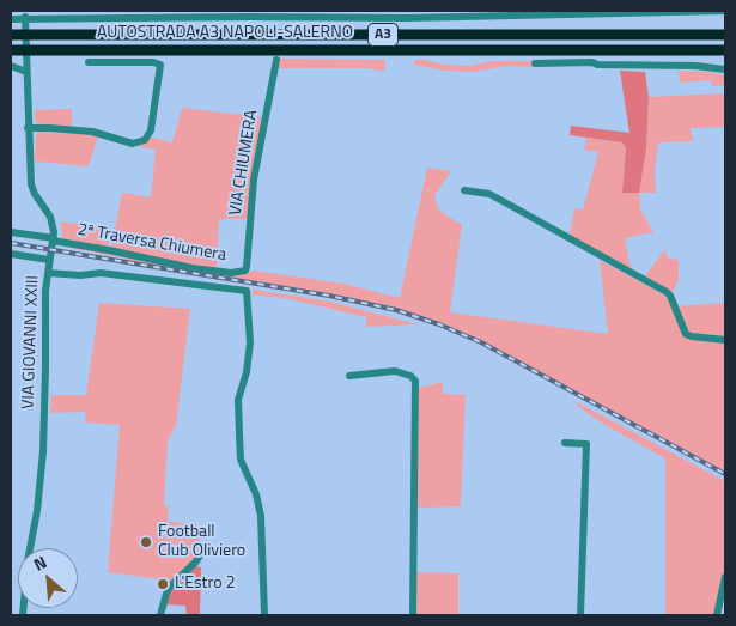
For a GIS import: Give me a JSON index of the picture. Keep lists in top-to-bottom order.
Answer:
{
  "streets": {
    "highway": ["AUTOSTRADA A3 NAPOLI-SALERNO", "A3"],
    "street": ["VIA CHIUMERA", "2ª Traversa Chiumera", "VIA GIOVANNI XXIII"]
  },
  "crossings": [
    ["VIA CHIUMERA", "2ª Traversa Chiumera"],
    ["2ª Traversa Chiumera", "VIA GIOVANNI XXIII"]
  ],
  "places": ["Football Club Oliviero", "L'Estro 2"],
  "north": "top left"
}
